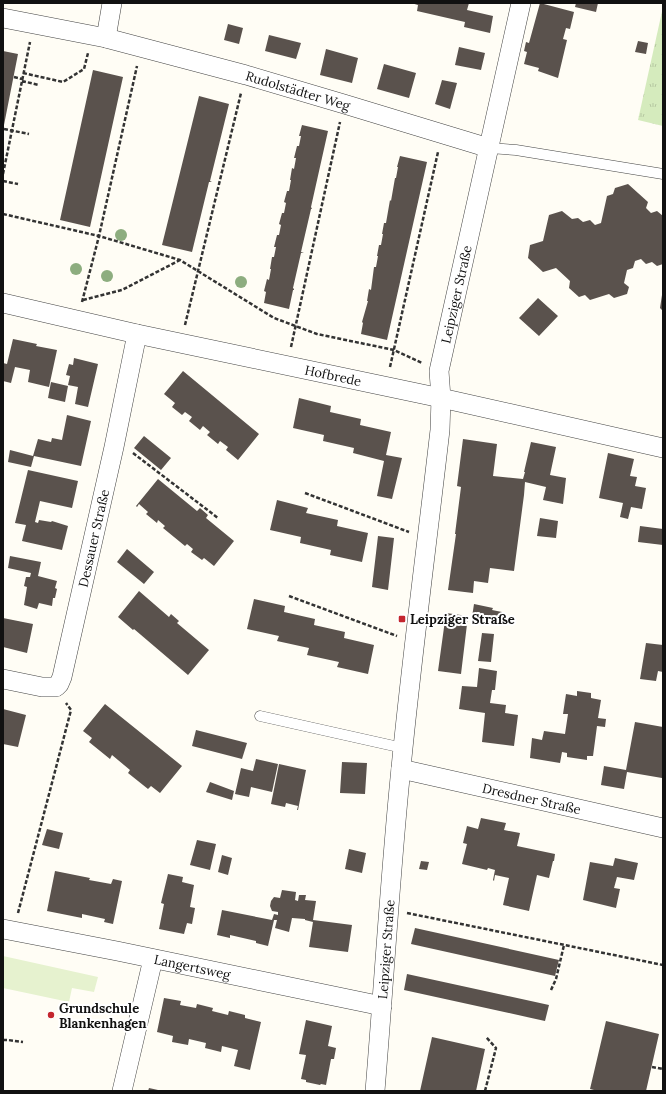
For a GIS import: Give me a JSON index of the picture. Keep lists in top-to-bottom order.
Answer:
{
  "streets": {
    "street": [
      "Rudolstädter Weg",
      "Leipziger Straße",
      "Hofbrede",
      "Dessauer Straße",
      "Dresdner Straße",
      "Langertsweg"
    ]
  },
  "crossings": [
    ["Rudolstädter Weg", "Leipziger Straße"],
    ["Leipziger Straße", "Hofbrede"],
    ["Leipziger Straße", "Dresdner Straße"],
    ["Leipziger Straße", "Langertsweg"],
    ["Hofbrede", "Dessauer Straße"]
  ],
  "places": {
    "transit": ["Leipziger Straße"],
    "other": ["Grundschule Blankenhagen"]
  }
}
